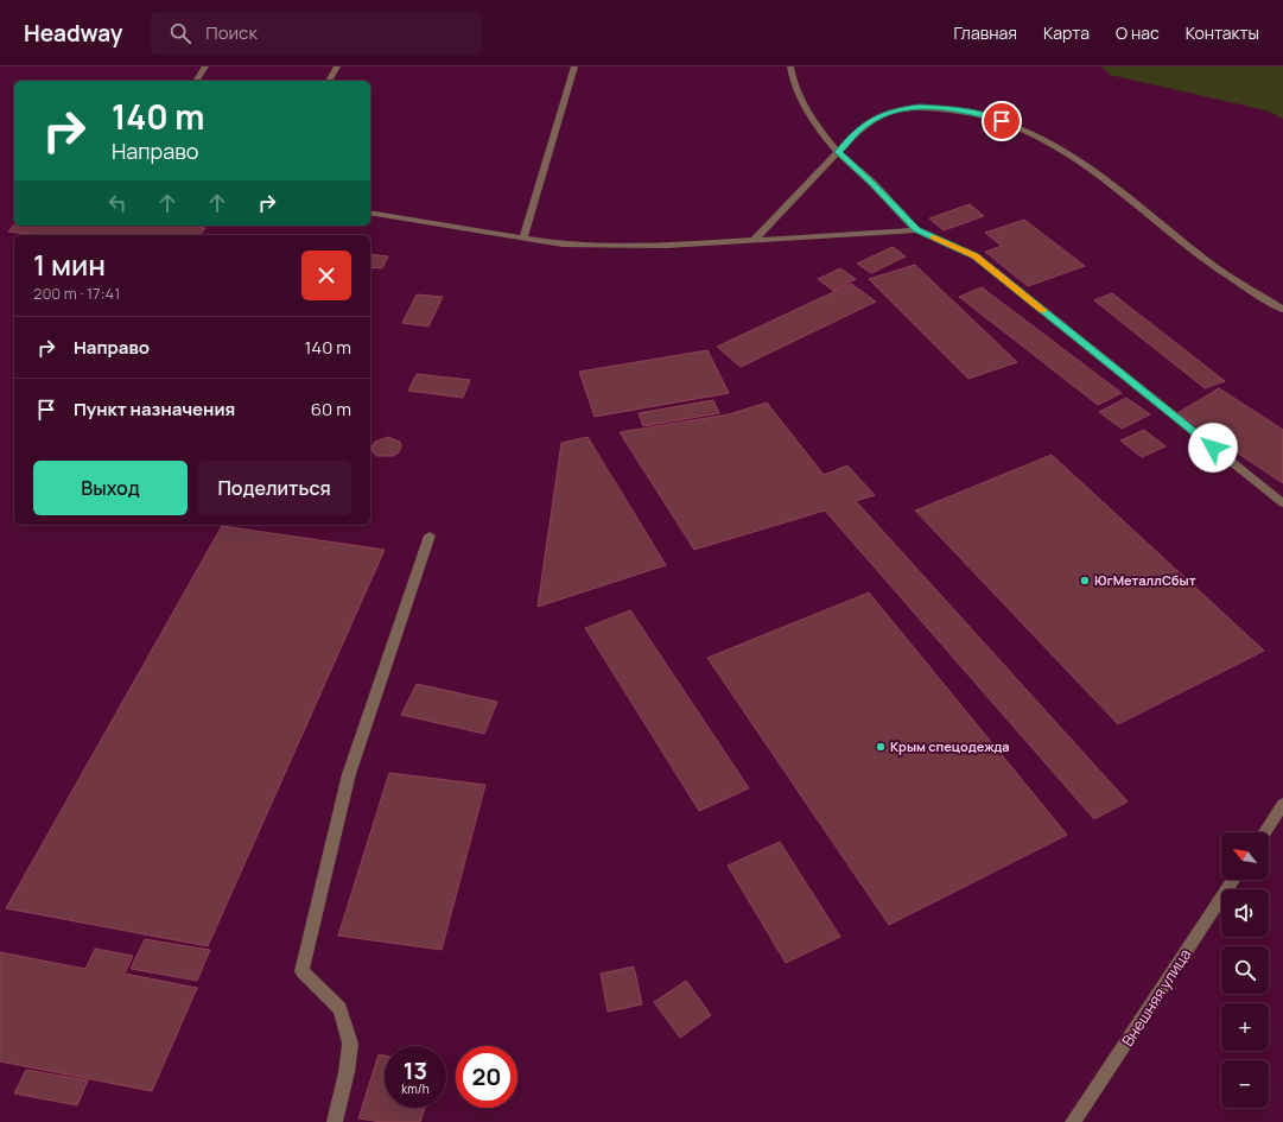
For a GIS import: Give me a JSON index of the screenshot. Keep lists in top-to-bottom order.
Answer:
{
  "streets": {
    "street": ["Внешняя улица"]
  },
  "places": ["ЮгМеталлСбыт", "Крым спецодежда"],
  "north": "top left",
  "page": {
    "header": "Headway",
    "search": "Поиск",
    "nav": [
      "Главная",
      "Карта",
      "О нас",
      "Контакты"
    ],
    "turn": ["140 m", "Направо"],
    "heading": ["1 мин", "200 m · 17:41"],
    "list": [
      {
        "name": "Направо",
        "value": "140 m"
      },
      {
        "name": "Пункт назначения",
        "value": "60 m"
      }
    ],
    "buttons": ["Выход", "Поделиться"],
    "map_buttons": ["+", "−"],
    "speed": "13 km/h",
    "limit": "20"
  }
}
